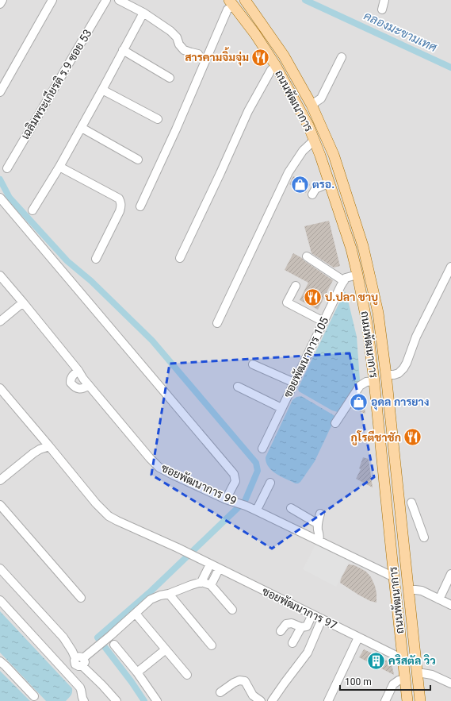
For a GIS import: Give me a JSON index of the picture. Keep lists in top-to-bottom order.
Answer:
{
  "streets": {
    "main road": ["ถนนพัฒนาการ"],
    "street": [
      "เฉลิมพระเกียรติ ร.9 ซอย 53",
      "ซอยพัฒนาการ 105",
      "ซอยพัฒนาการ 99",
      "ซอยพัฒนาการ 97"
    ]
  },
  "crossings": [
    ["ถนนพัฒนาการ", "ซอยพัฒนาการ 99"],
    ["ถนนพัฒนาการ", "ซอยพัฒนาการ 97"]
  ],
  "water": ["คลองมะขามเทศ"],
  "places": {
    "restaurant": ["สารคามจิ้มจุ่ม", "ป.ปลา ชาบู", "กูโรตีชาชัก"],
    "shop": ["ตรอ.", "อุดล การยาง"],
    "building": ["คริสตัล วิว"]
  },
  "scale_bar": "100 m"
}
